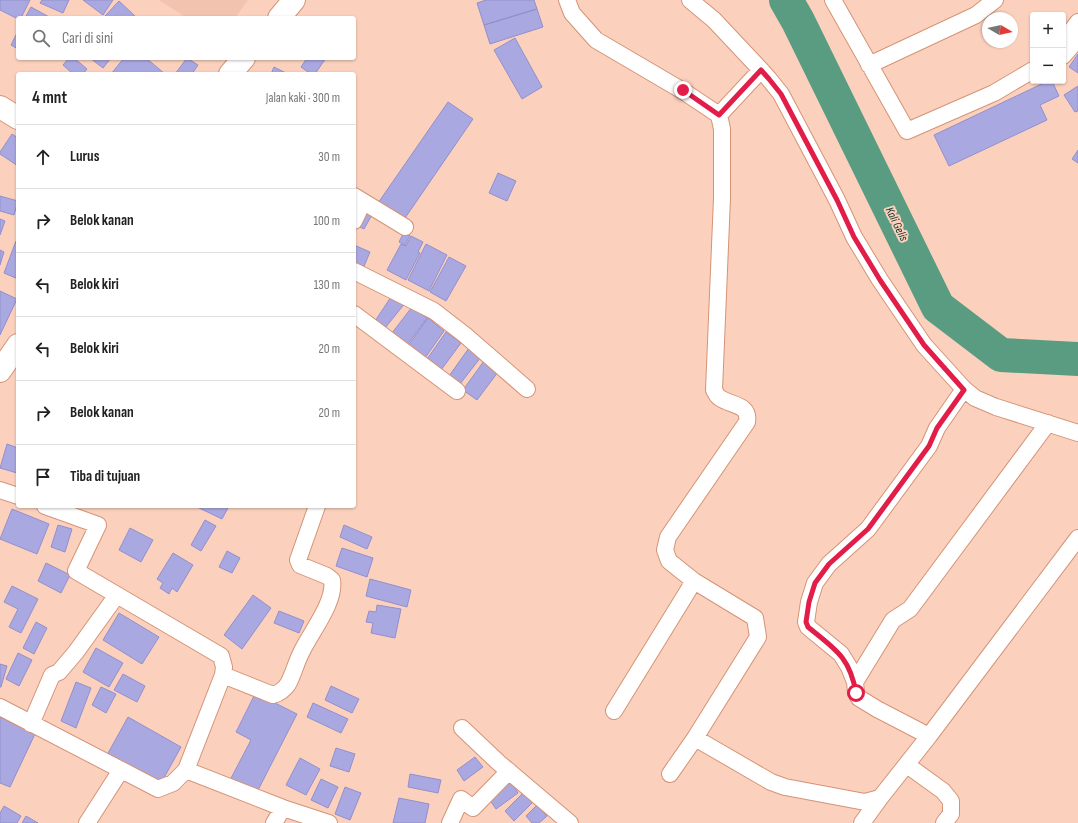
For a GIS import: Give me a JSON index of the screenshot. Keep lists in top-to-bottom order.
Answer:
{
  "water": ["Kali Gelis"],
  "north": "right",
  "page": {
    "map_buttons": ["+", "−"],
    "search": "Cari di sini",
    "heading": ["4 mnt", "Jalan kaki · 300 m"],
    "list": [
      ["Lurus", "30 m"],
      ["Belok kanan", "100 m"],
      ["Belok kiri", "130 m"],
      ["Belok kiri", "20 m"],
      ["Belok kanan", "20 m"],
      "Tiba di tujuan"
    ]
  }
}
